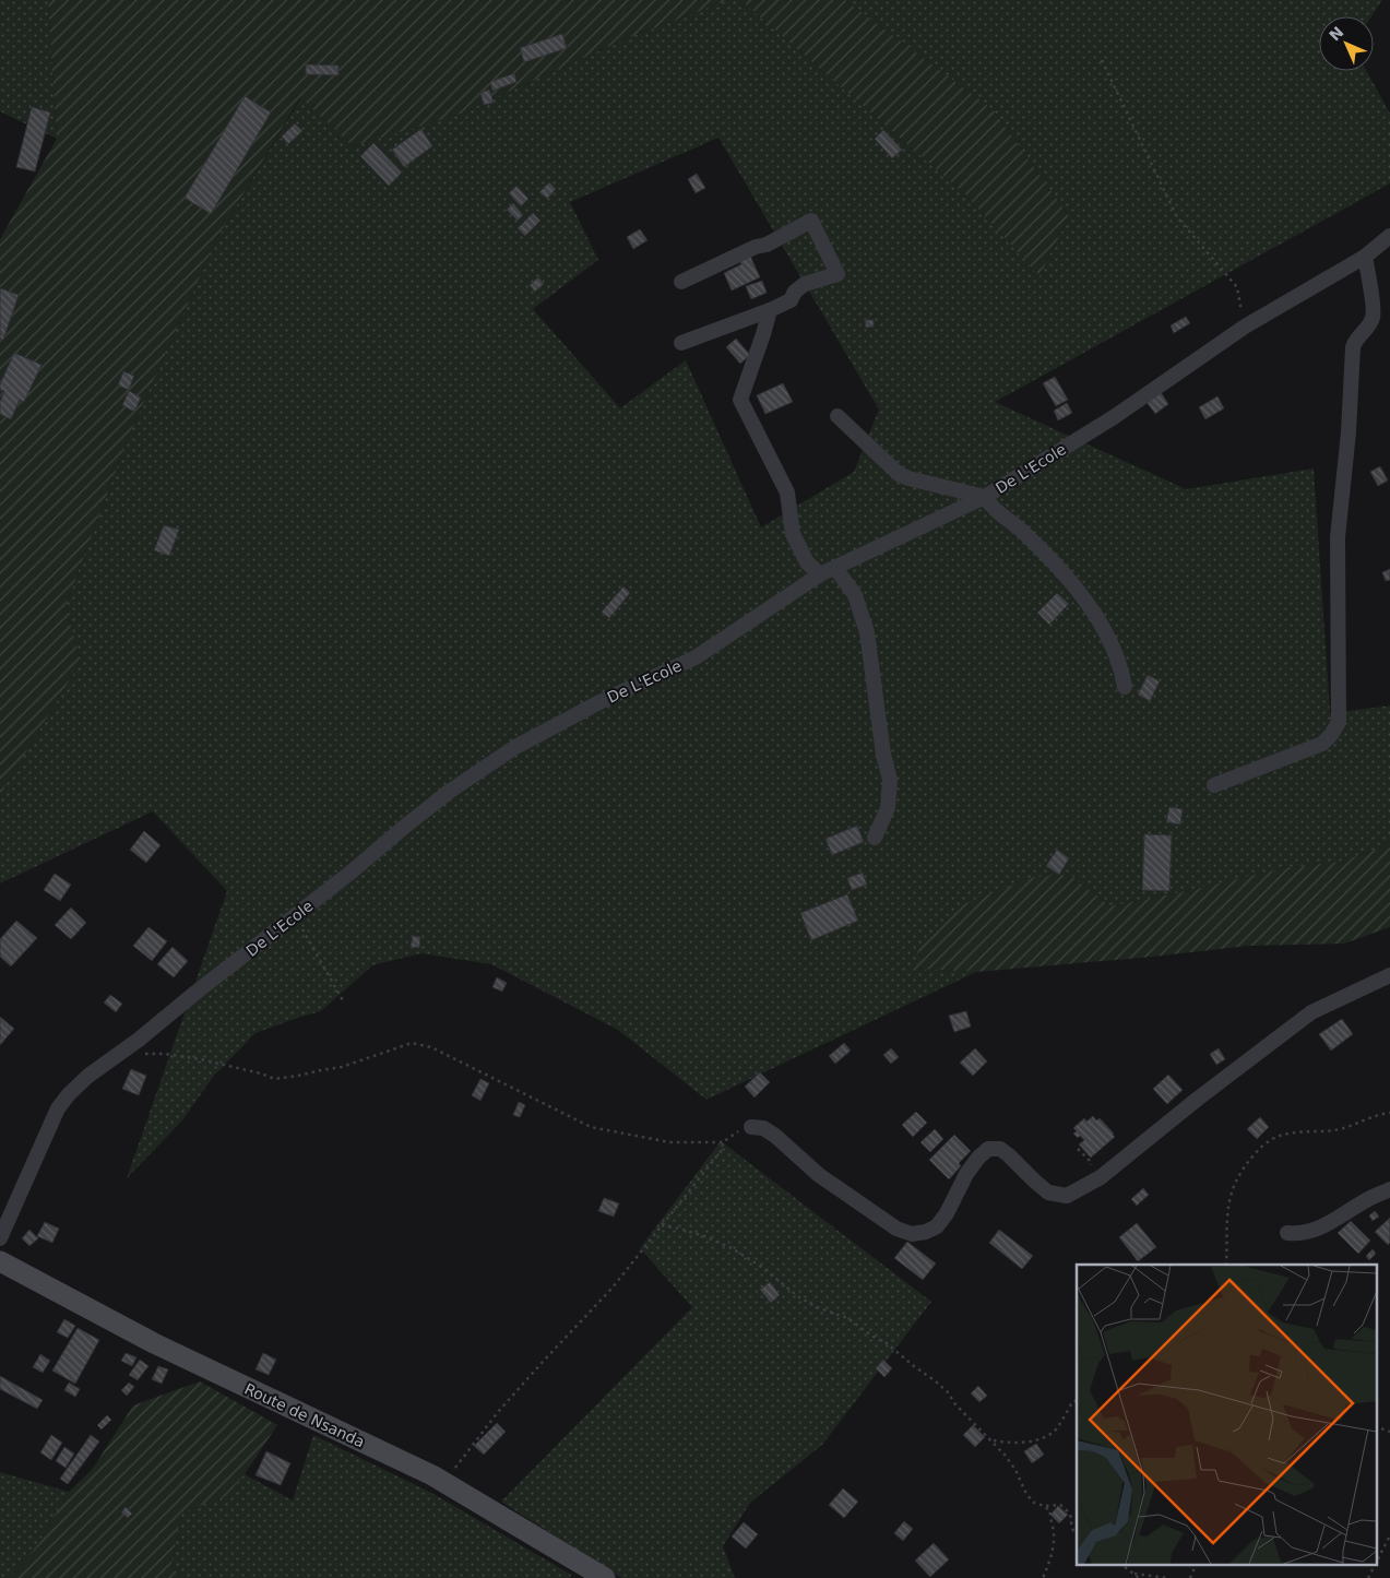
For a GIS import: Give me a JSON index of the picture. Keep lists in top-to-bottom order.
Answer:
{
  "streets": {
    "street": ["De L'Ecole", "Route de Nsanda"]
  },
  "north": "top left"
}
